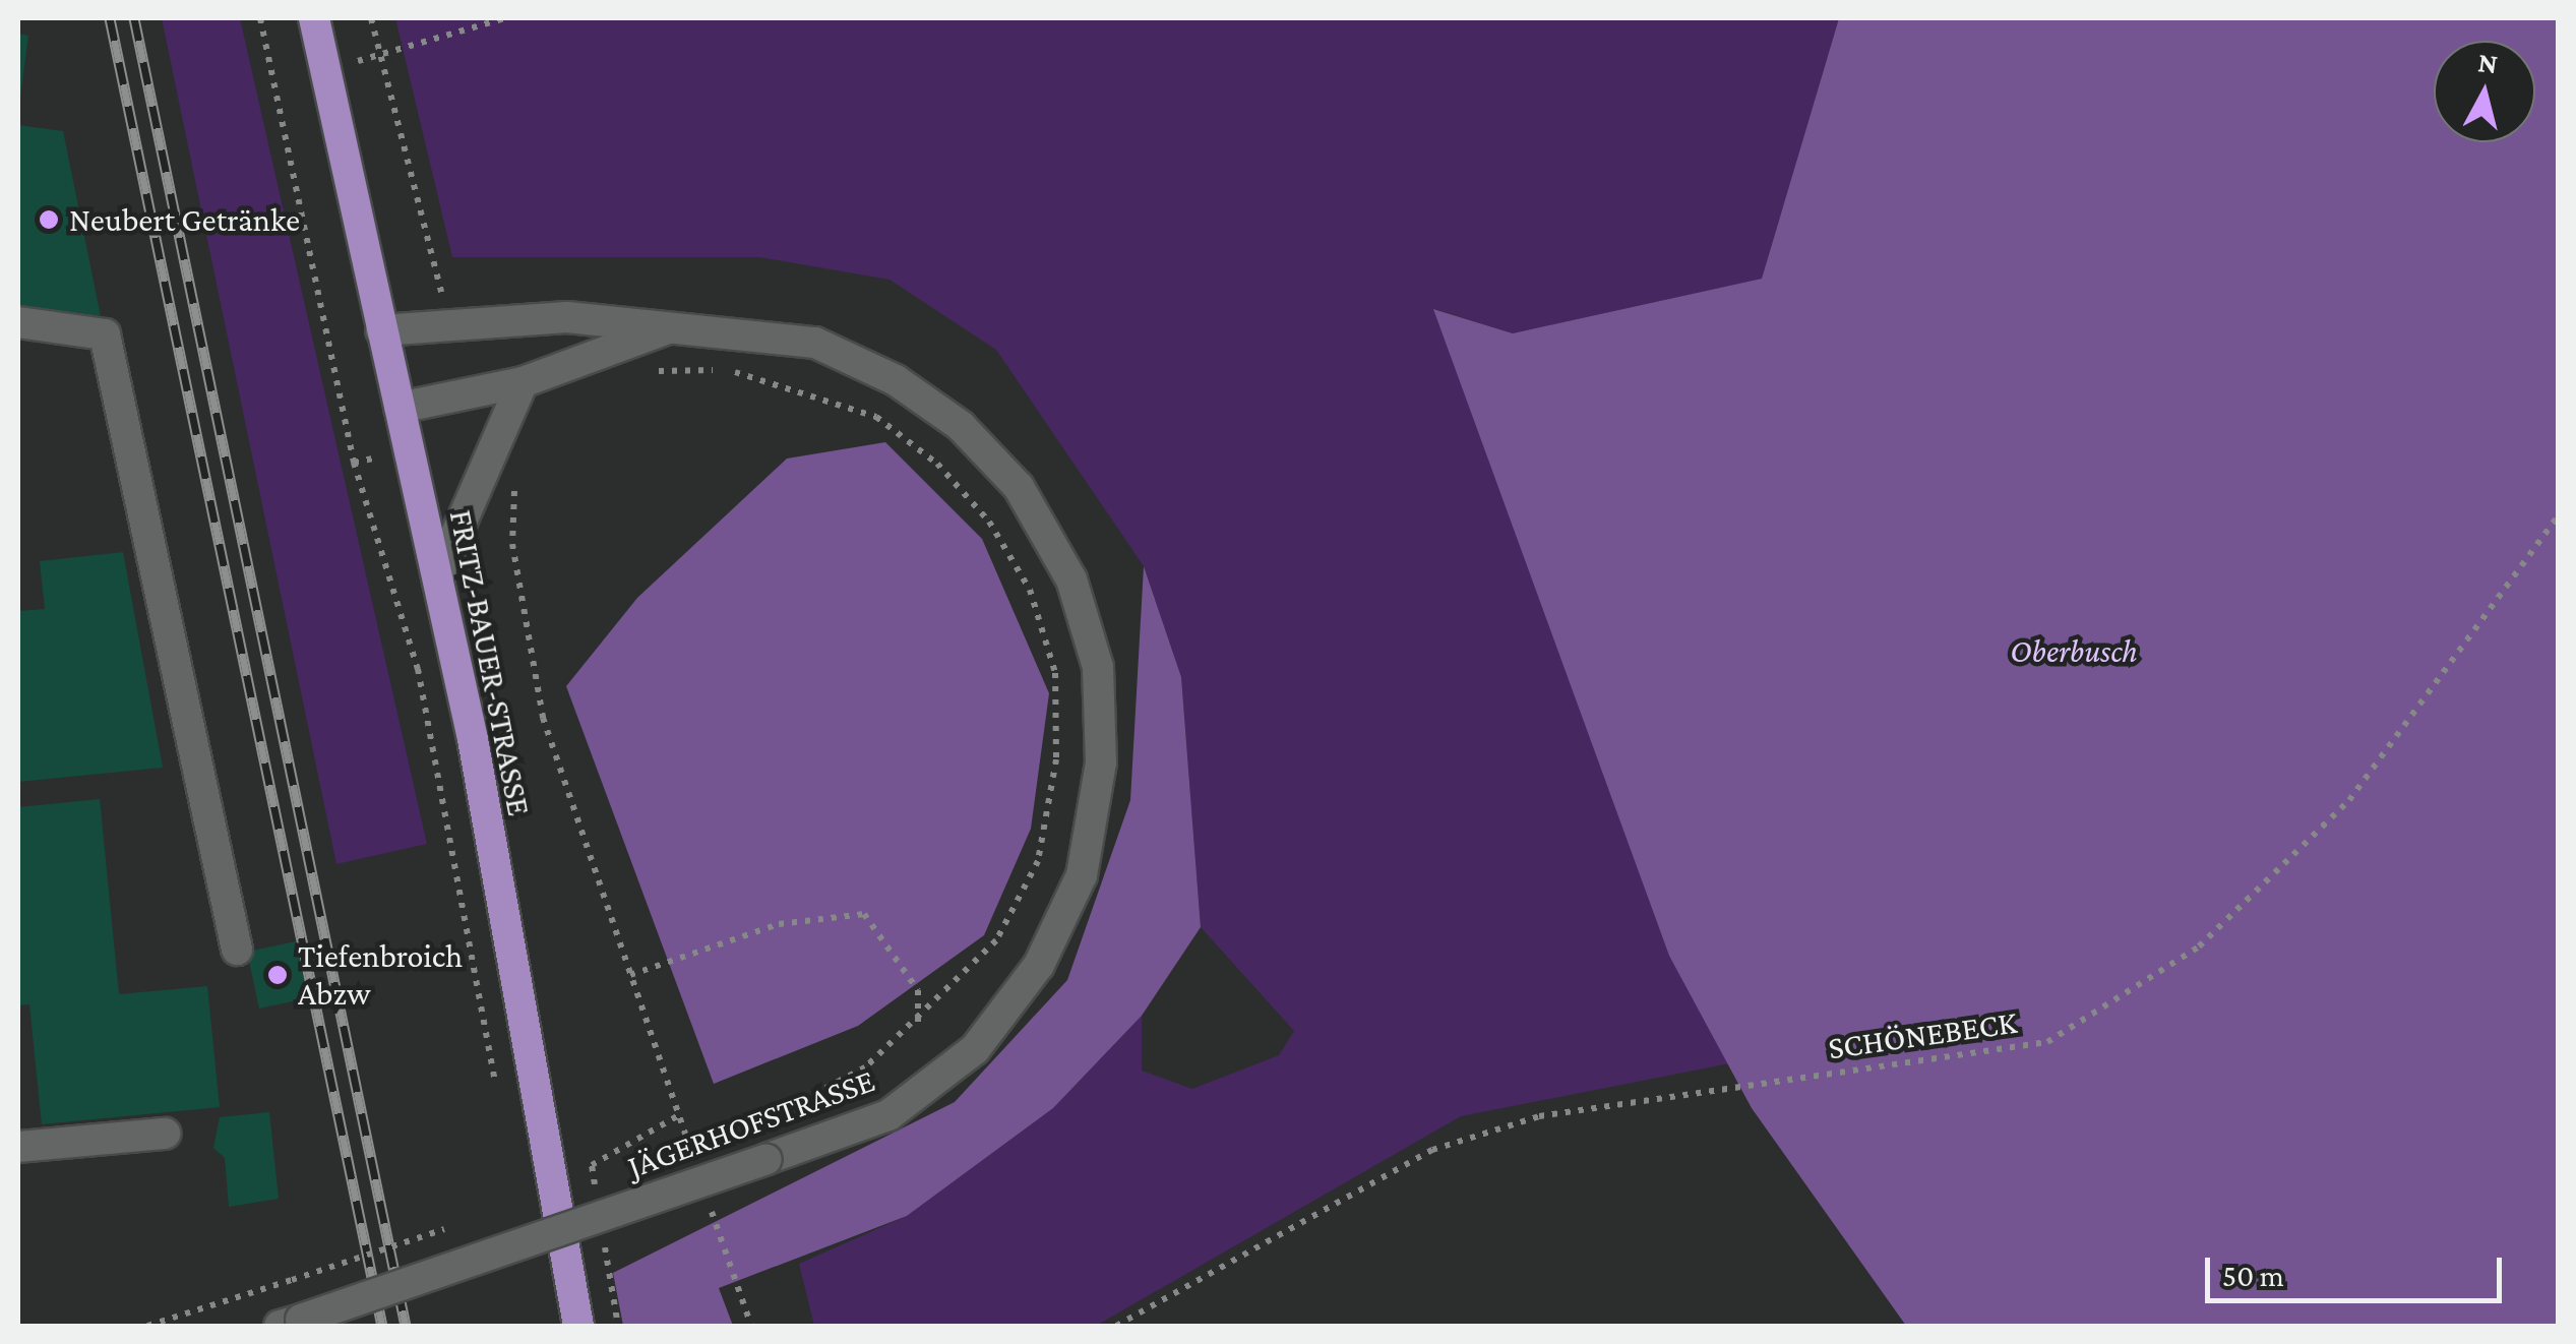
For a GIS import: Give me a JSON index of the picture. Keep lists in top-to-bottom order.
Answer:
{
  "streets": {
    "main road": ["FRITZ-BAUER-STRASSE"],
    "street": ["JÄGERHOFSTRASSE"],
    "path": ["SCHÖNEBECK"]
  },
  "crossings": [
    ["FRITZ-BAUER-STRASSE", "JÄGERHOFSTRASSE"]
  ],
  "parks": ["Oberbusch"],
  "places": ["Neubert Getränke", "Tiefenbroich Abzw"],
  "scale_bar": "50 m",
  "north": "top"
}
